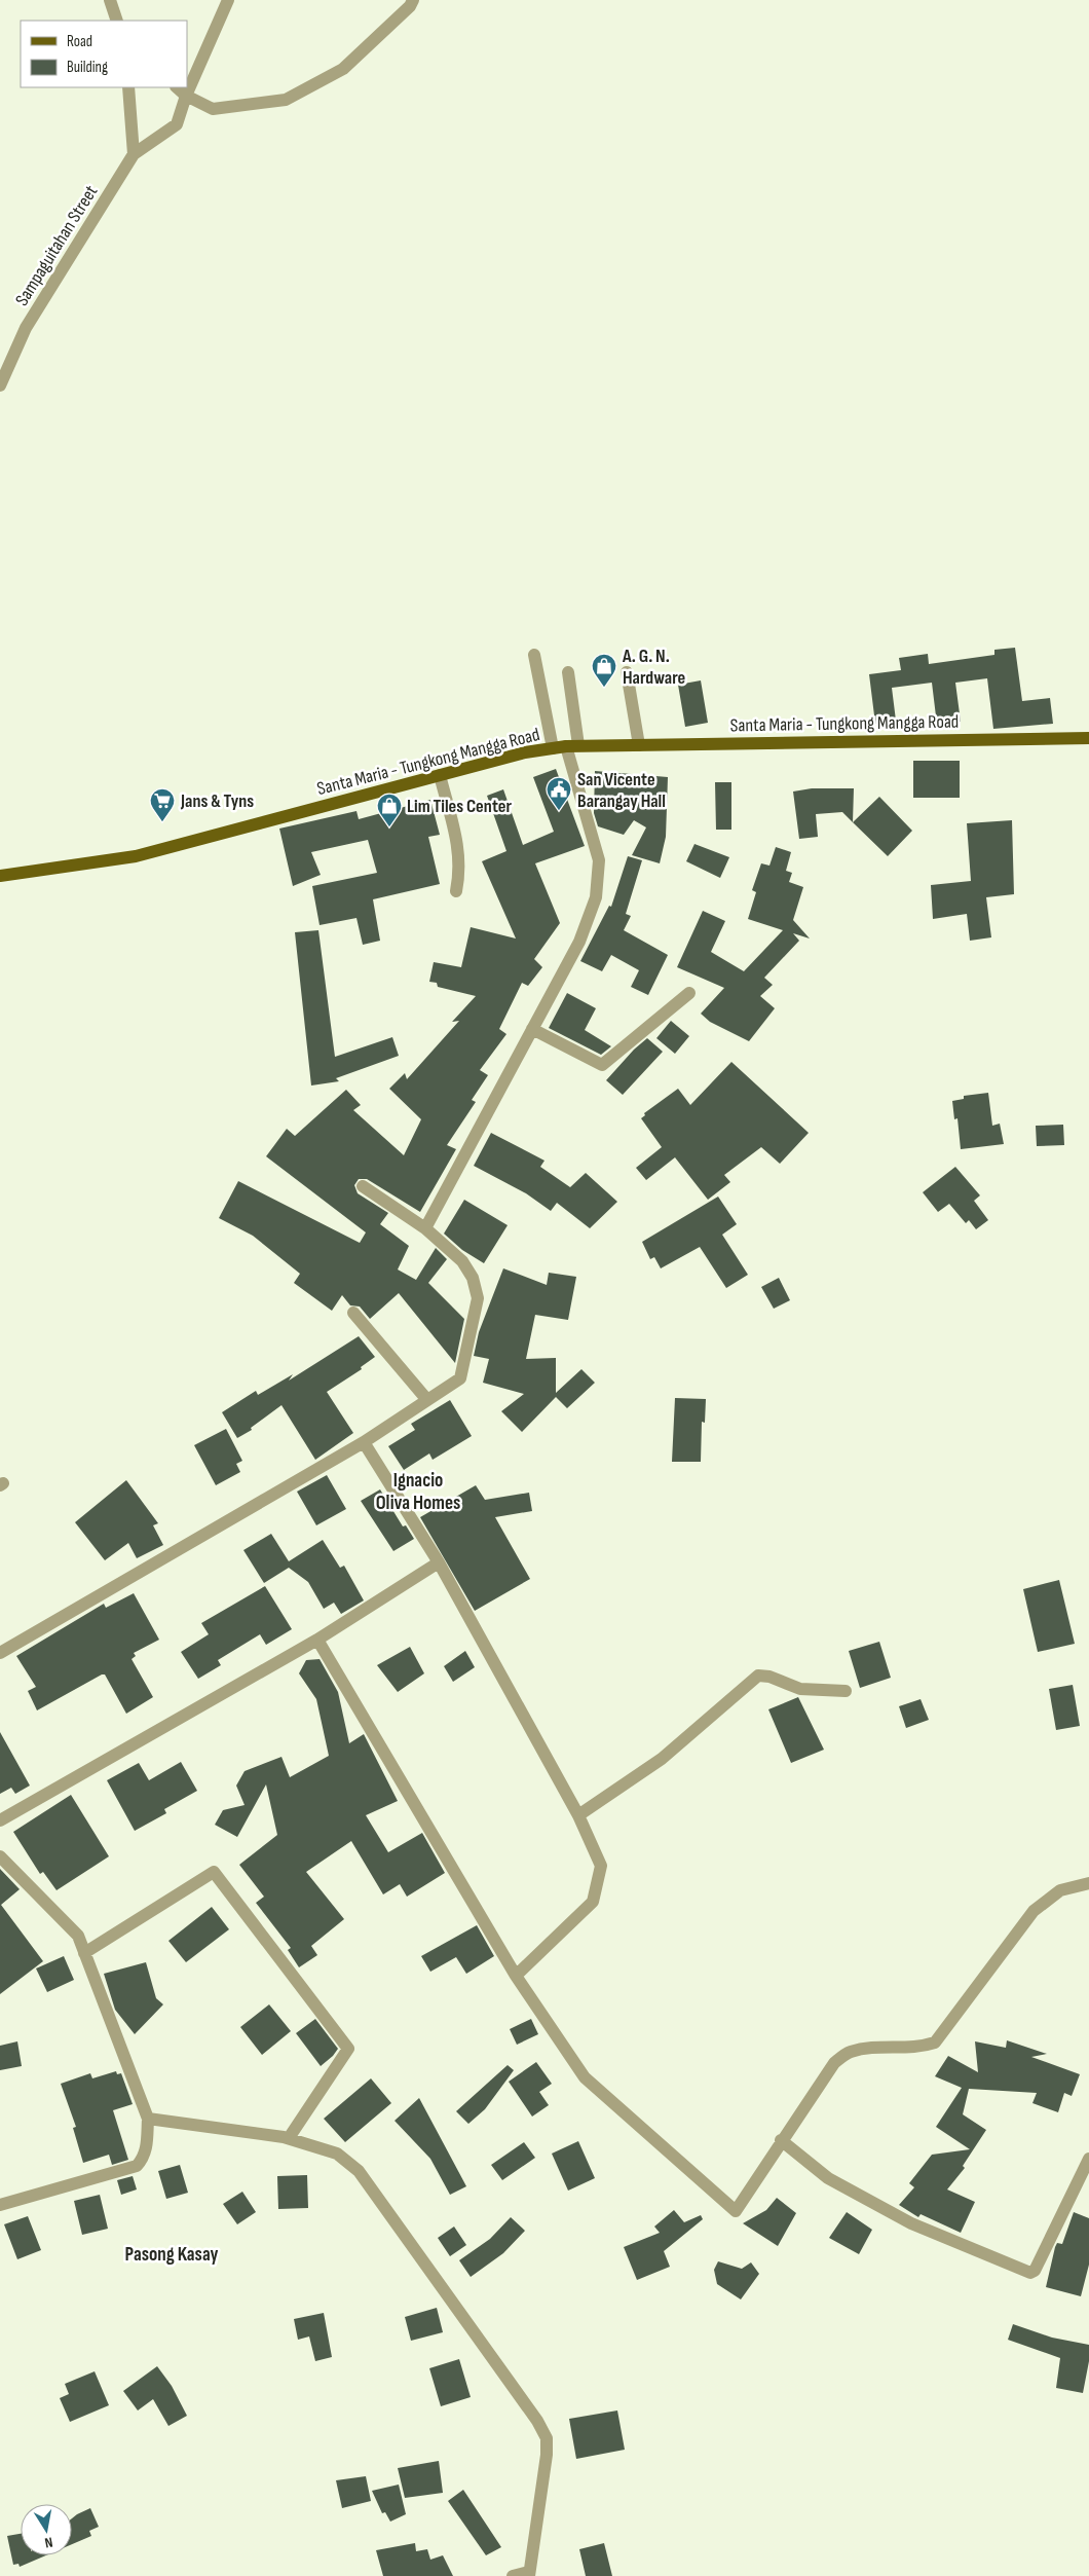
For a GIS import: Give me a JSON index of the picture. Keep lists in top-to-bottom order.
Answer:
{
  "streets": {
    "main road": ["Santa Maria - Tungkong Mangga Road"],
    "street": ["Sampaguitahan Street"]
  },
  "districts": ["Ignacio Oliva Homes", "Pasong Kasay"],
  "places": {
    "shop": ["A. G. N. Hardware", "Lim Tiles Center"],
    "public building": ["San Vicente Barangay Hall"],
    "supermarket": ["Jans & Tyns"]
  },
  "legend": ["Road", "Building"],
  "north": "bottom"
}
